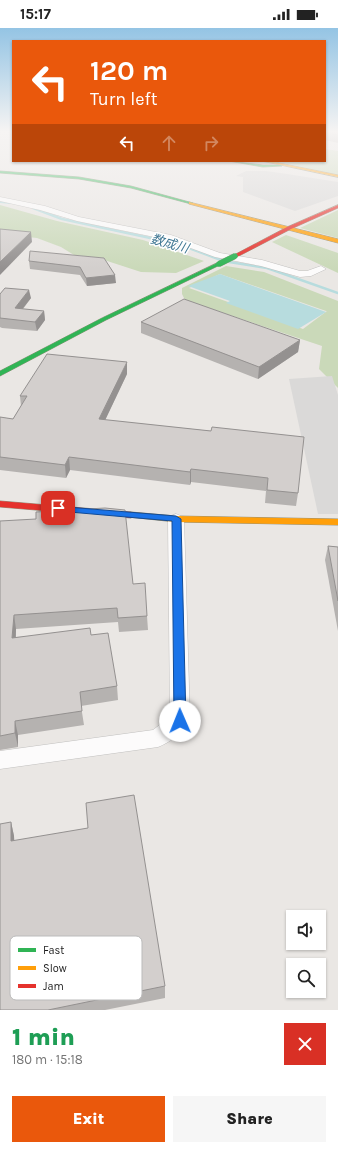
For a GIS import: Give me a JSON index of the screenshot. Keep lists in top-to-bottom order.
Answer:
{
  "water": ["数成川"],
  "legend": ["Fast", "Slow", "Jam"],
  "page": {
    "status": "15:17",
    "turn": ["120 m", "Turn left"],
    "heading": ["1 min", "180 m · 15:18"],
    "buttons": ["Exit", "Share"]
  }
}
